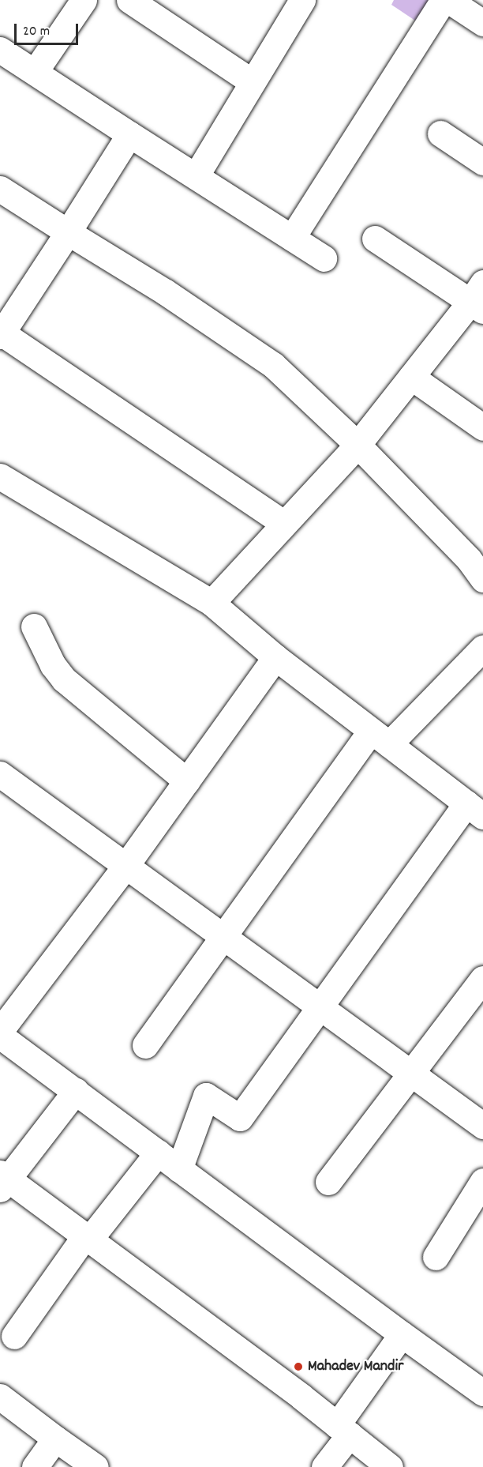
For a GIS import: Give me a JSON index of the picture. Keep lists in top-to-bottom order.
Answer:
{
  "places": ["Mahadev Mandir"],
  "scale_bar": "20 m"
}
